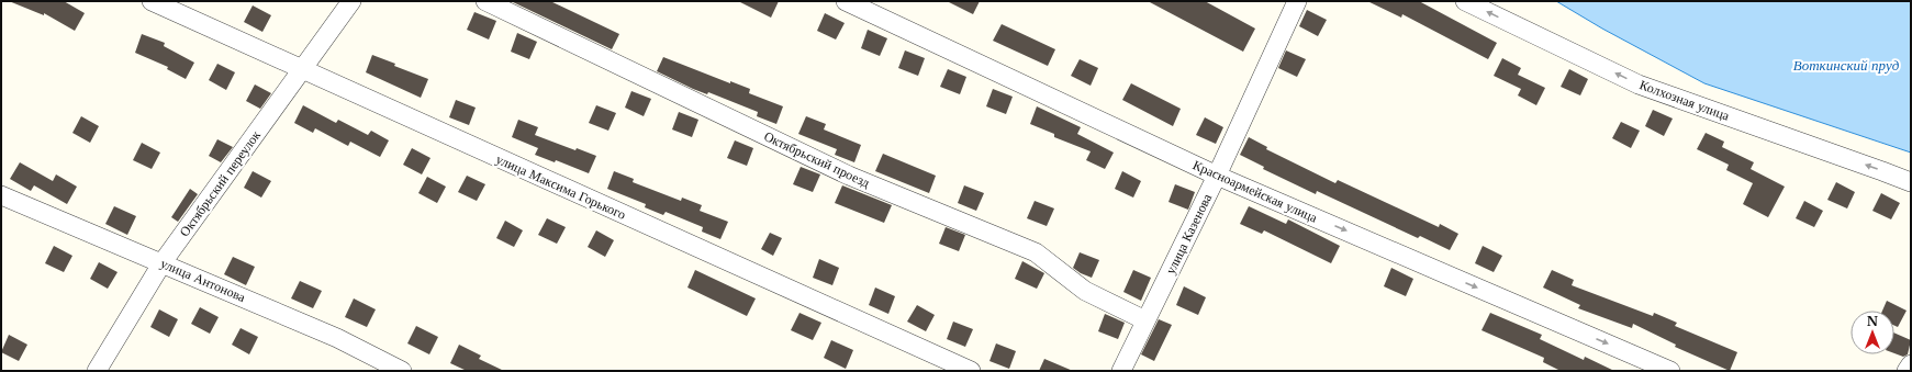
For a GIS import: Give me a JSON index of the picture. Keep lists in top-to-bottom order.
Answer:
{
  "streets": {
    "street": [
      "Колхозная улица",
      "Октябрьский проезд",
      "Октябрьский переулок",
      "улица Максима Горького",
      "Красноармейская улица",
      "улица Казенова",
      "улица Антонова"
    ]
  },
  "crossings": [
    ["Октябрьский проезд", "улица Казенова"],
    ["Октябрьский переулок", "улица Максима Горького"],
    ["Октябрьский переулок", "улица Антонова"],
    ["Красноармейская улица", "улица Казенова"]
  ],
  "one_way": ["Колхозная улица", "Красноармейская улица"],
  "water": ["Воткинский пруд"],
  "north": "top"
}
